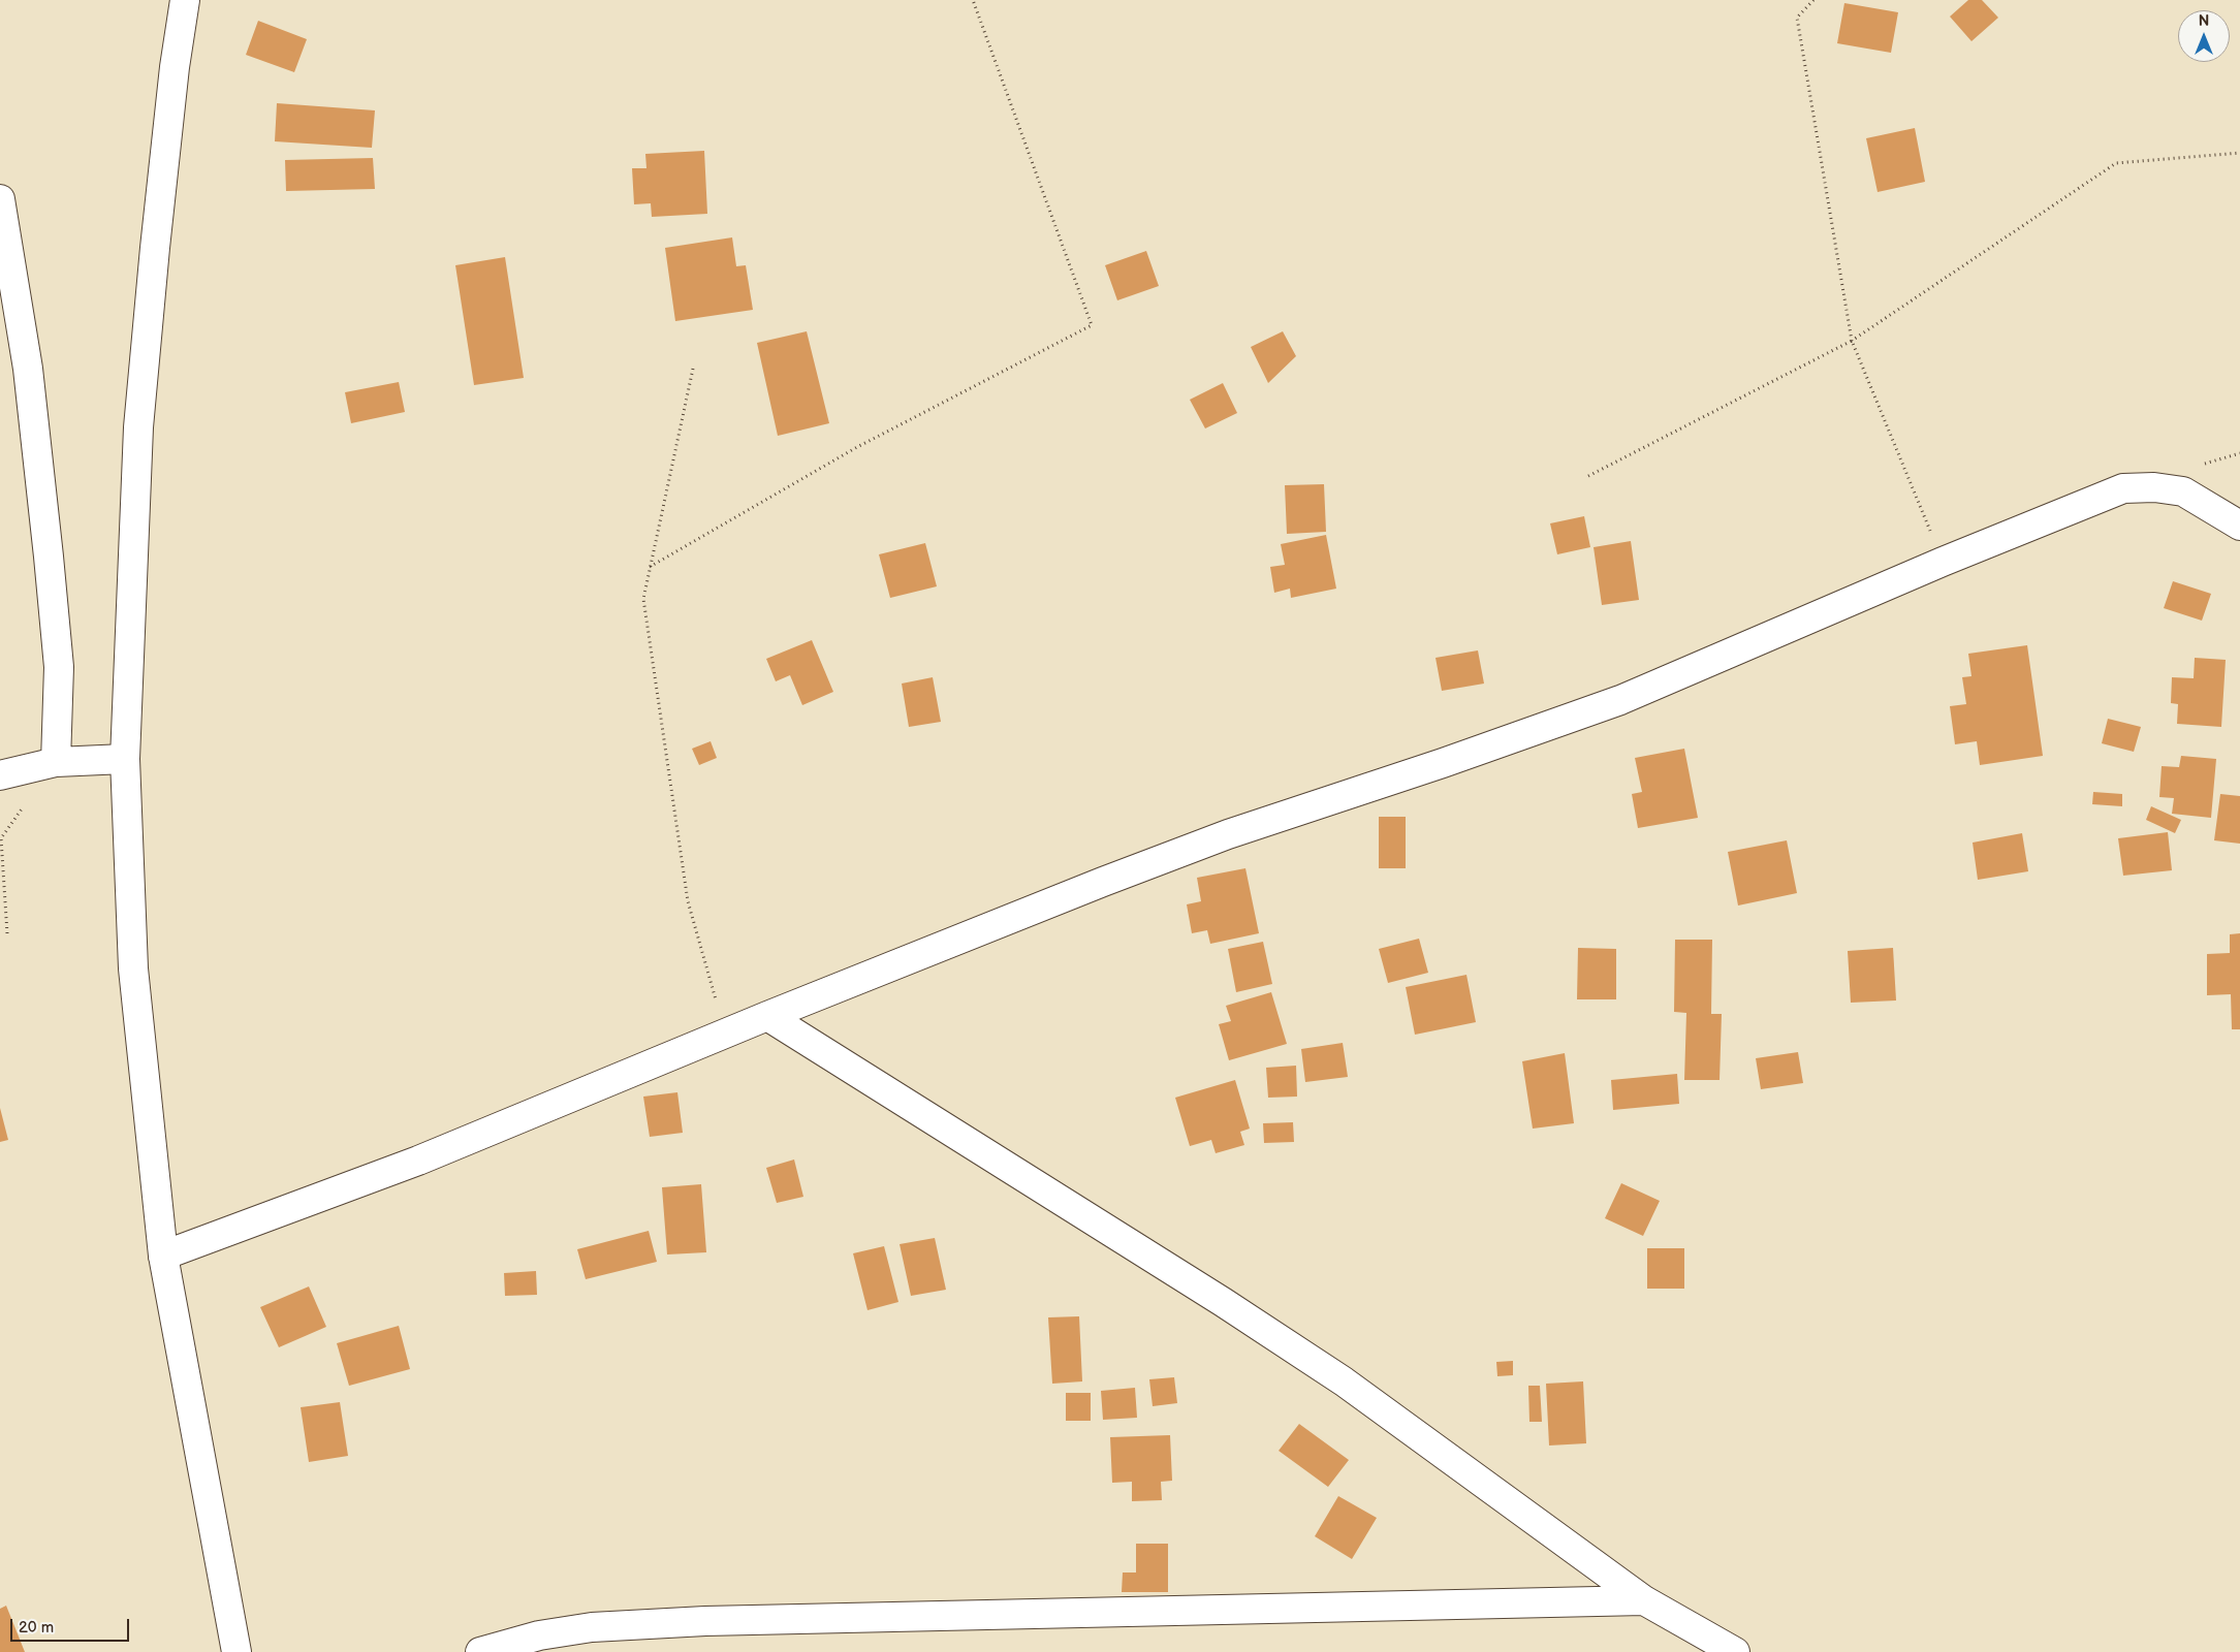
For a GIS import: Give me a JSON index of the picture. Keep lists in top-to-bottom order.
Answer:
{
  "scale_bar": "20 m",
  "north": "top"
}
